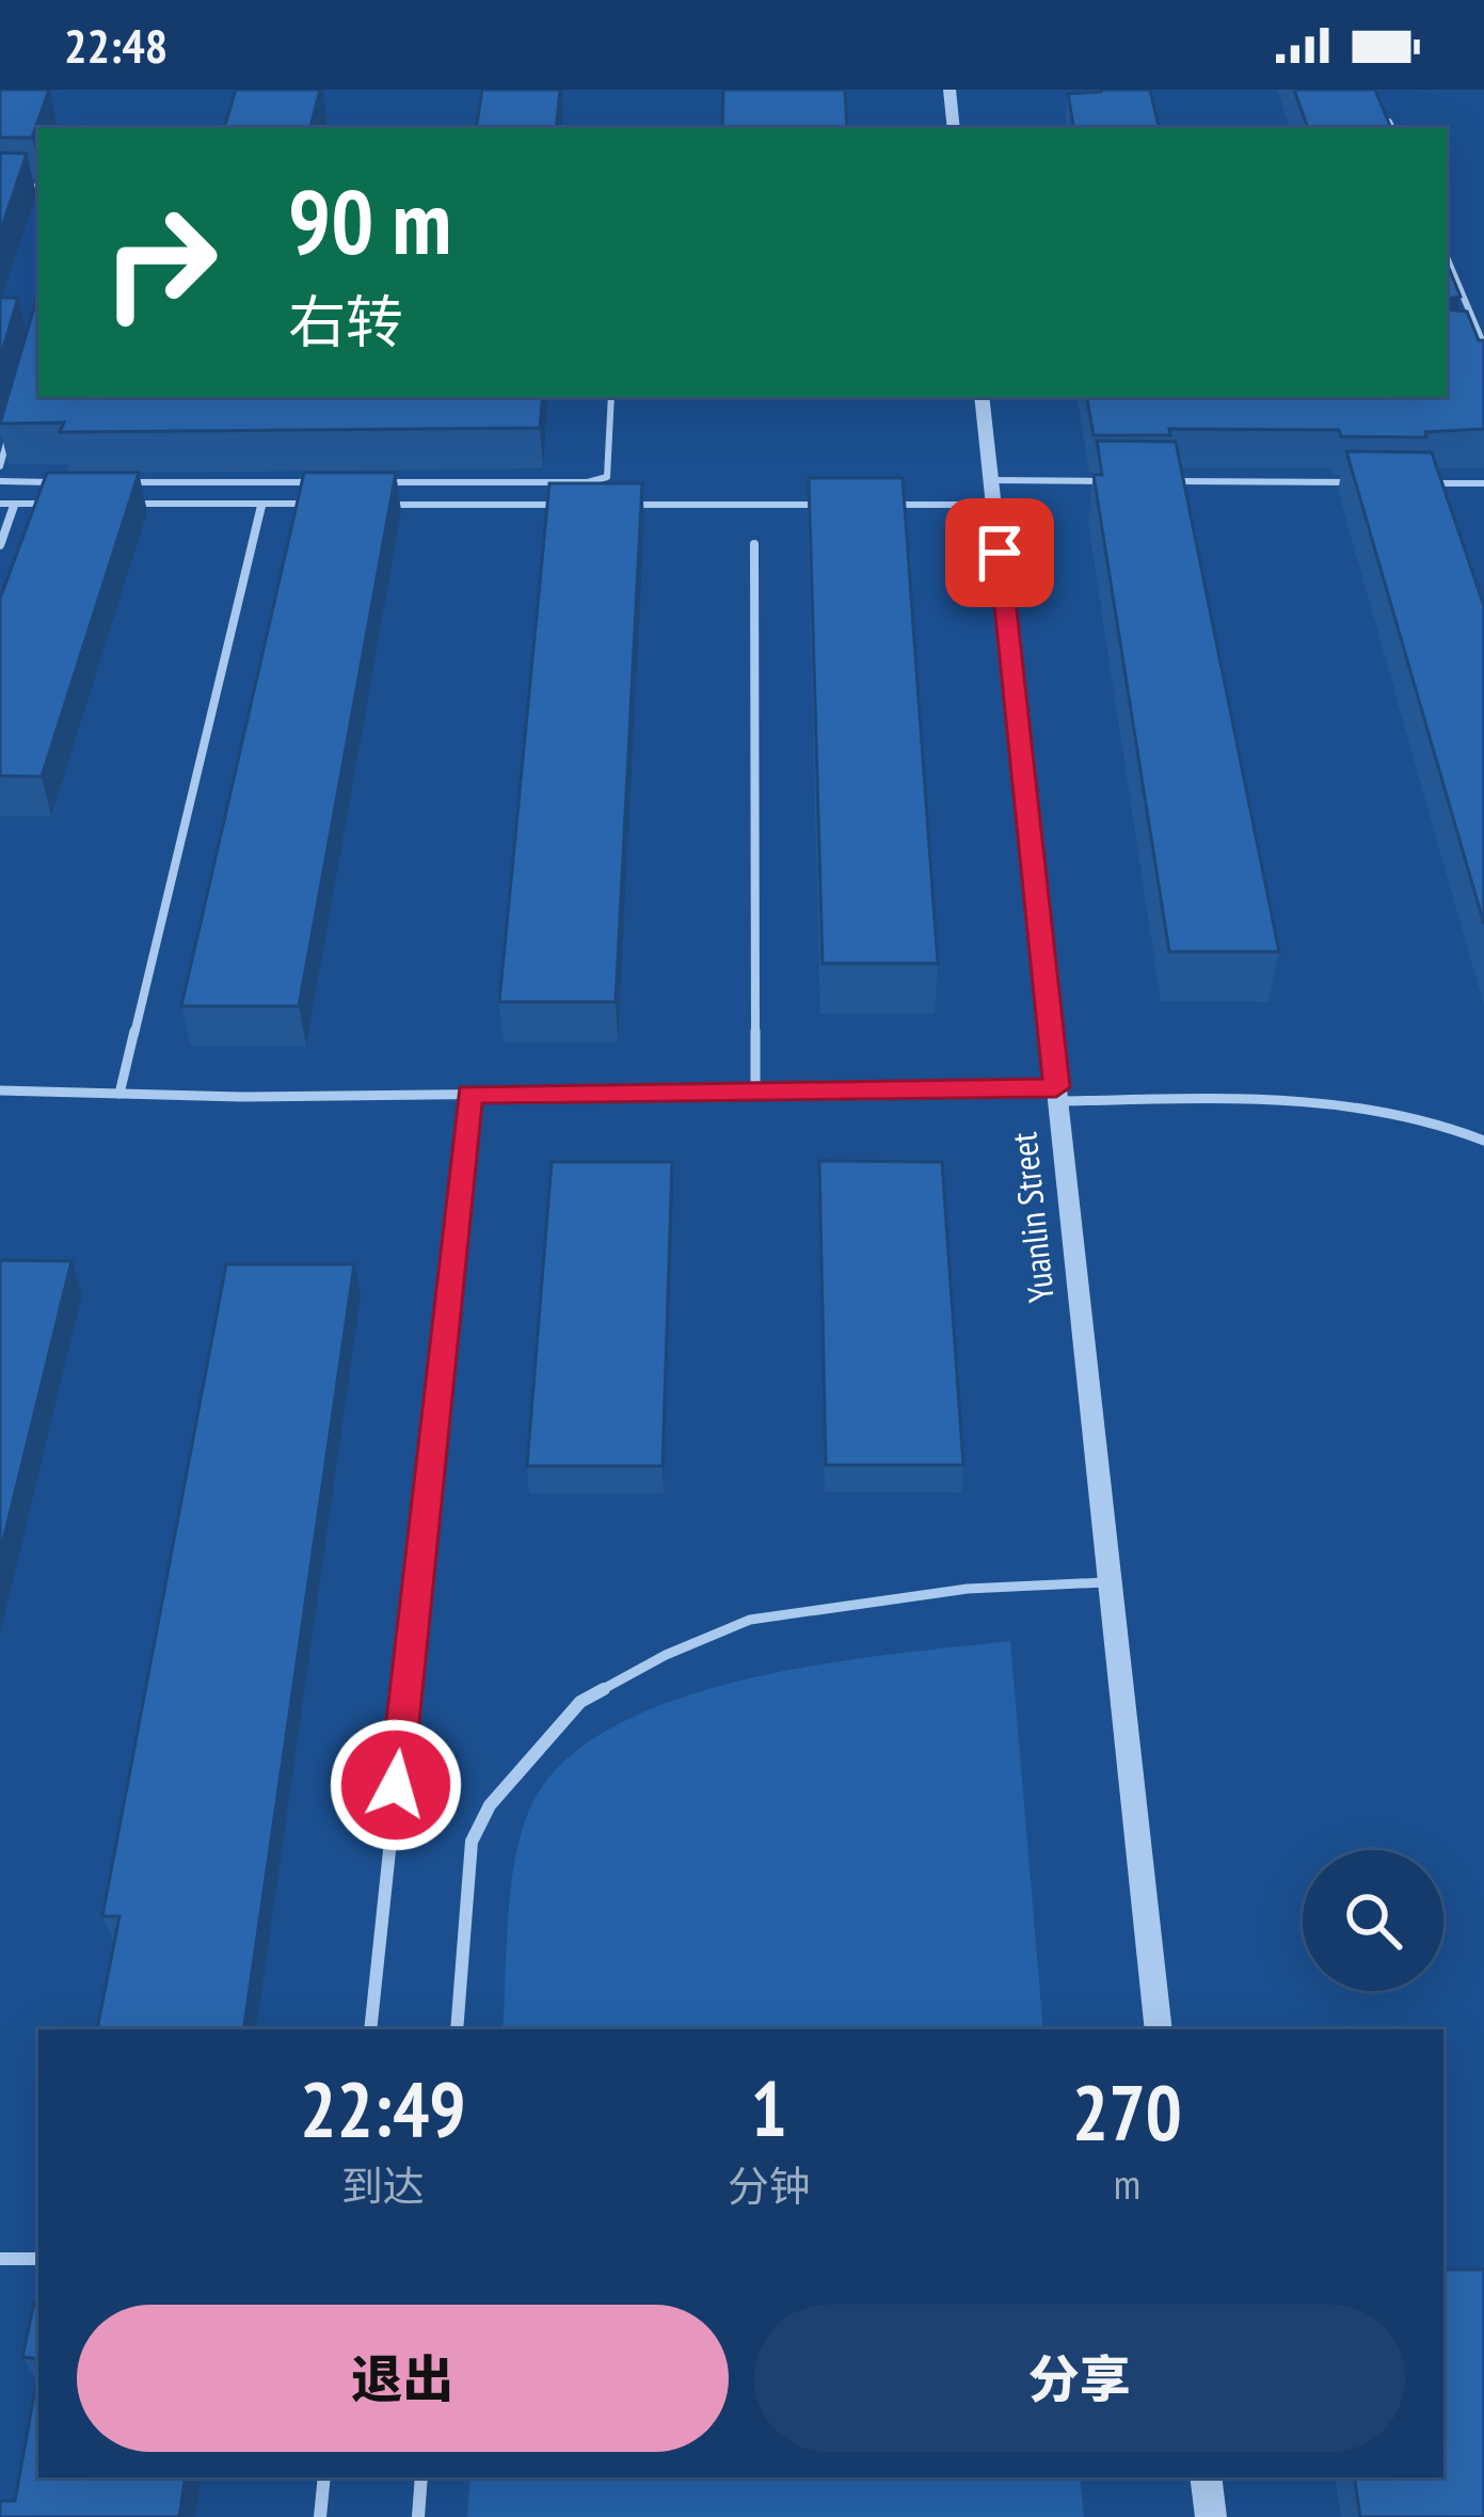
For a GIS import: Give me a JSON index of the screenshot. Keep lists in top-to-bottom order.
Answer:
{
  "streets": {
    "street": ["Yuanlin Street"]
  },
  "page": {
    "status": "22:48",
    "turn": ["90 m", "右转"],
    "eta": [
      "22:49",
      "到达",
      "1",
      "分钟",
      "270",
      "m"
    ],
    "buttons": ["退出", "分享"]
  }
}
